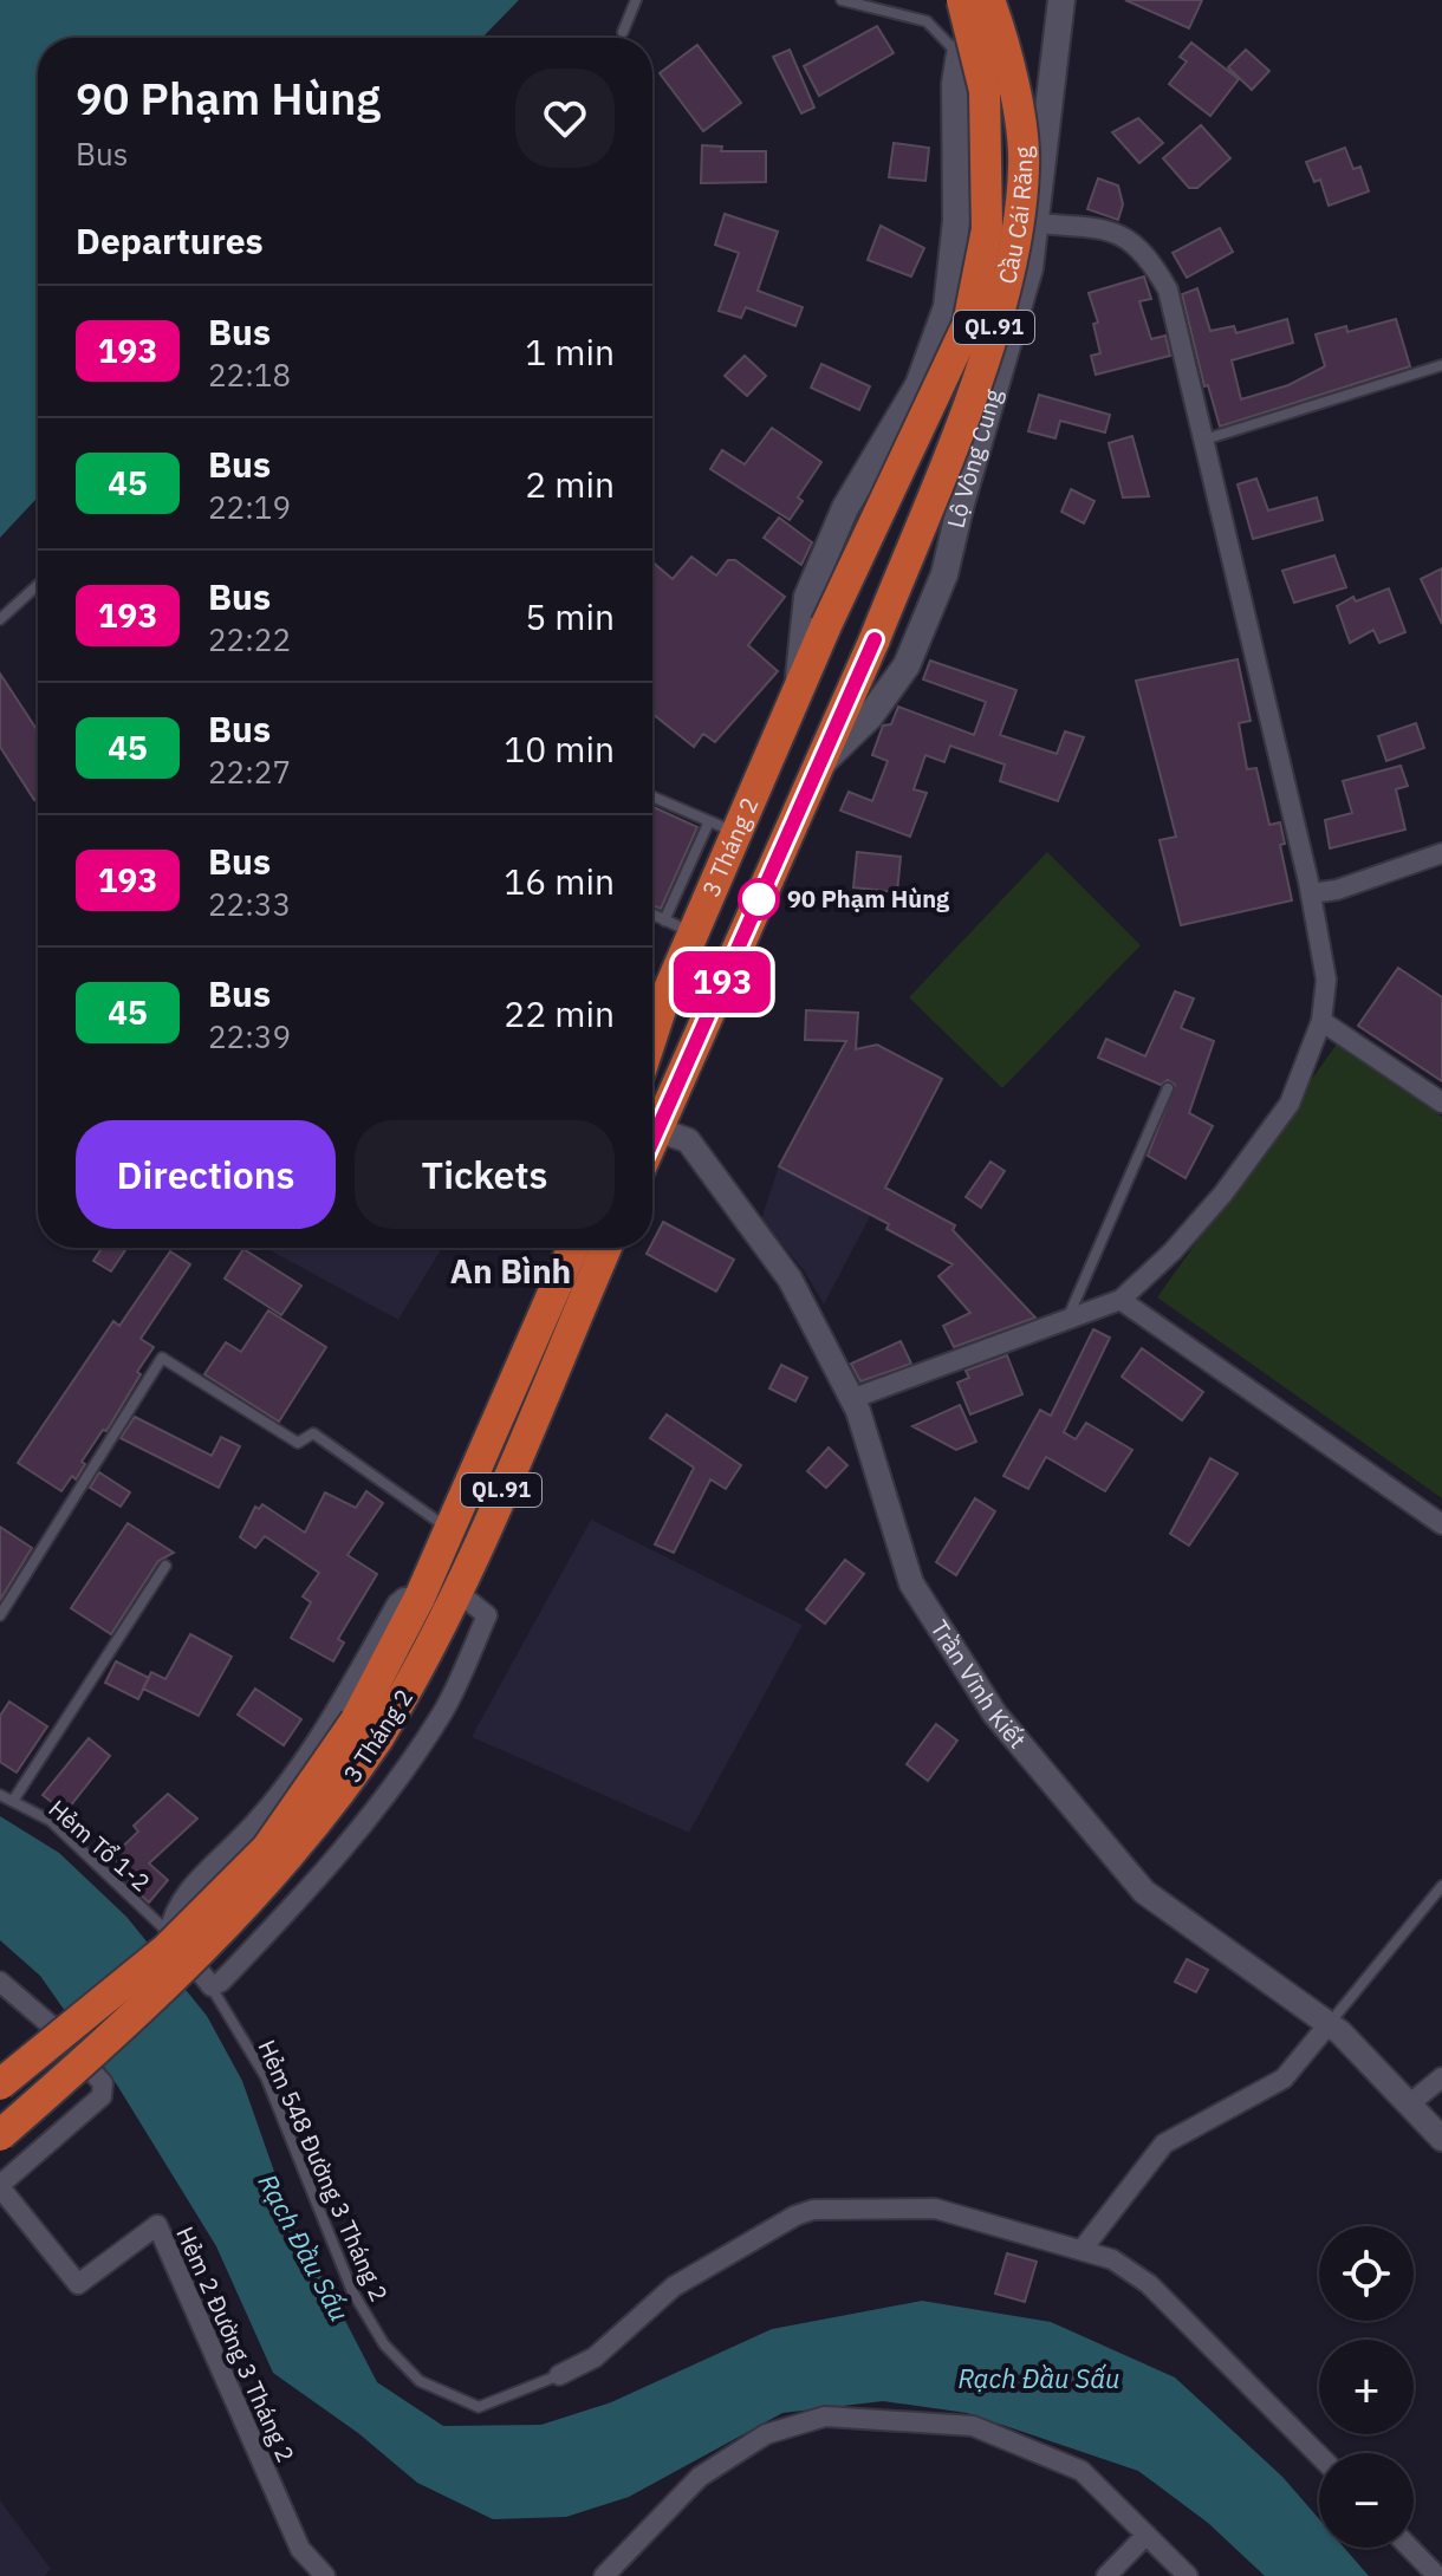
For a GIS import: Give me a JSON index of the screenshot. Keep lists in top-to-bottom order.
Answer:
{
  "streets": {
    "highway": ["Cầu Cái Răng", "QL.91", "3 Tháng 2"],
    "main road": ["Lộ Vòng Cung"],
    "street": ["Trần Vĩnh Kiết", "Hẻm 2 Đường 3 Tháng 2"],
    "lane": ["Hẻm Tổ 1-2", "Hẻm 548 Đường 3 Tháng 2"]
  },
  "crossings": [
    ["Cầu Cái Răng", "3 Tháng 2"],
    ["Lộ Vòng Cung", "3 Tháng 2"],
    ["3 Tháng 2", "Trần Vĩnh Kiết"]
  ],
  "districts": ["An Bình"],
  "water": ["Rạch Đầu Sấu"],
  "places": ["90 Phạm Hùng"],
  "lines": ["bus line 193"],
  "page": {
    "on_map": "193",
    "heading": [
      ["90 Phạm Hùng", "Bus"],
      "Departures"
    ],
    "list": [
      {
        "mark": "193",
        "name": "Bus",
        "note": "22:18",
        "value": "1 min"
      },
      {
        "mark": "45",
        "name": "Bus",
        "note": "22:19",
        "value": "2 min"
      },
      {
        "mark": "193",
        "name": "Bus",
        "note": "22:22",
        "value": "5 min"
      },
      {
        "mark": "45",
        "name": "Bus",
        "note": "22:27",
        "value": "10 min"
      },
      {
        "mark": "193",
        "name": "Bus",
        "note": "22:33",
        "value": "16 min"
      },
      {
        "mark": "45",
        "name": "Bus",
        "note": "22:39",
        "value": "22 min"
      }
    ],
    "buttons": ["Directions", "Tickets"],
    "map_buttons": ["+", "−"]
  }
}
